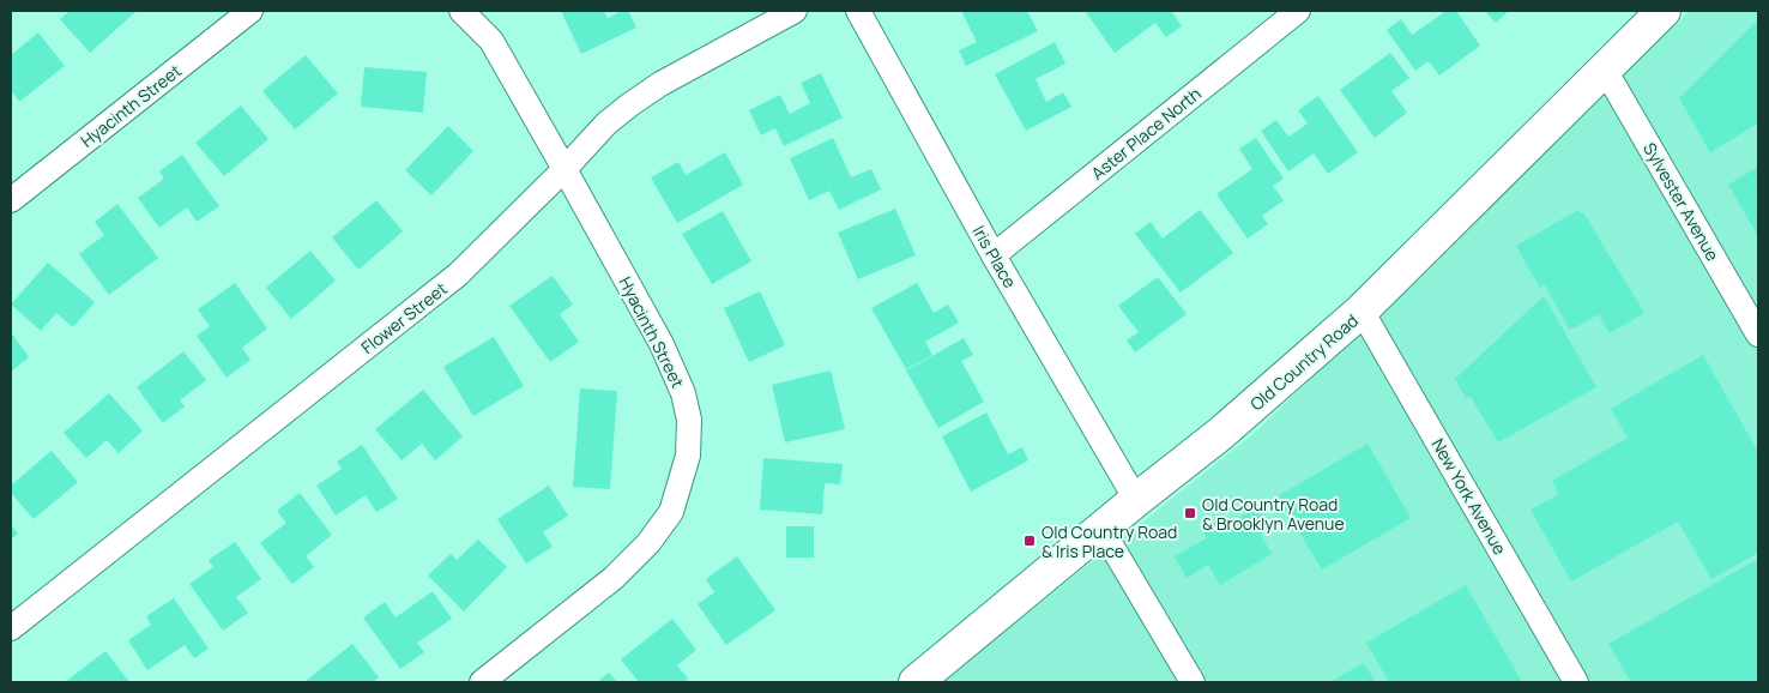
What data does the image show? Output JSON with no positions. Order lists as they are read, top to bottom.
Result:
{
  "streets": {
    "main road": ["Old Country Road"],
    "street": [
      "Hyacinth Street",
      "Aster Place North",
      "Sylvester Avenue",
      "Iris Place",
      "Flower Street",
      "New York Avenue"
    ]
  },
  "crossings": [
    ["Hyacinth Street", "Flower Street"],
    ["Aster Place North", "Iris Place"],
    ["Sylvester Avenue", "Old Country Road"],
    ["Iris Place", "Old Country Road"],
    ["Old Country Road", "New York Avenue"]
  ],
  "places": {
    "transit": ["Old Country Road & Brooklyn Avenue", "Old Country Road & Iris Place"]
  }
}
